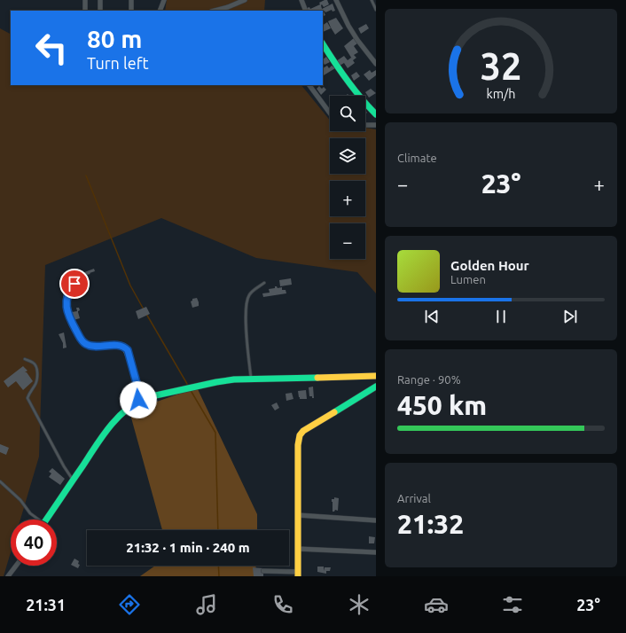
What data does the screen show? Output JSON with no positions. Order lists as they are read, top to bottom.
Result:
{
  "page": {
    "turn": ["80 m", "Turn left"],
    "map_buttons": ["+", "−"],
    "tile": [
      "Climate",
      ["Range · 90%", "450 km"],
      ["Arrival", "21:32"]
    ],
    "heat": ["−", "23°", "+"],
    "song": ["Golden Hour", "Lumen"],
    "limit": "40",
    "trip": "21:32 · 1 min · 240 m",
    "tabs": ["21:31", "23°"],
    "gauge": ["32", "km/h"]
  }
}
